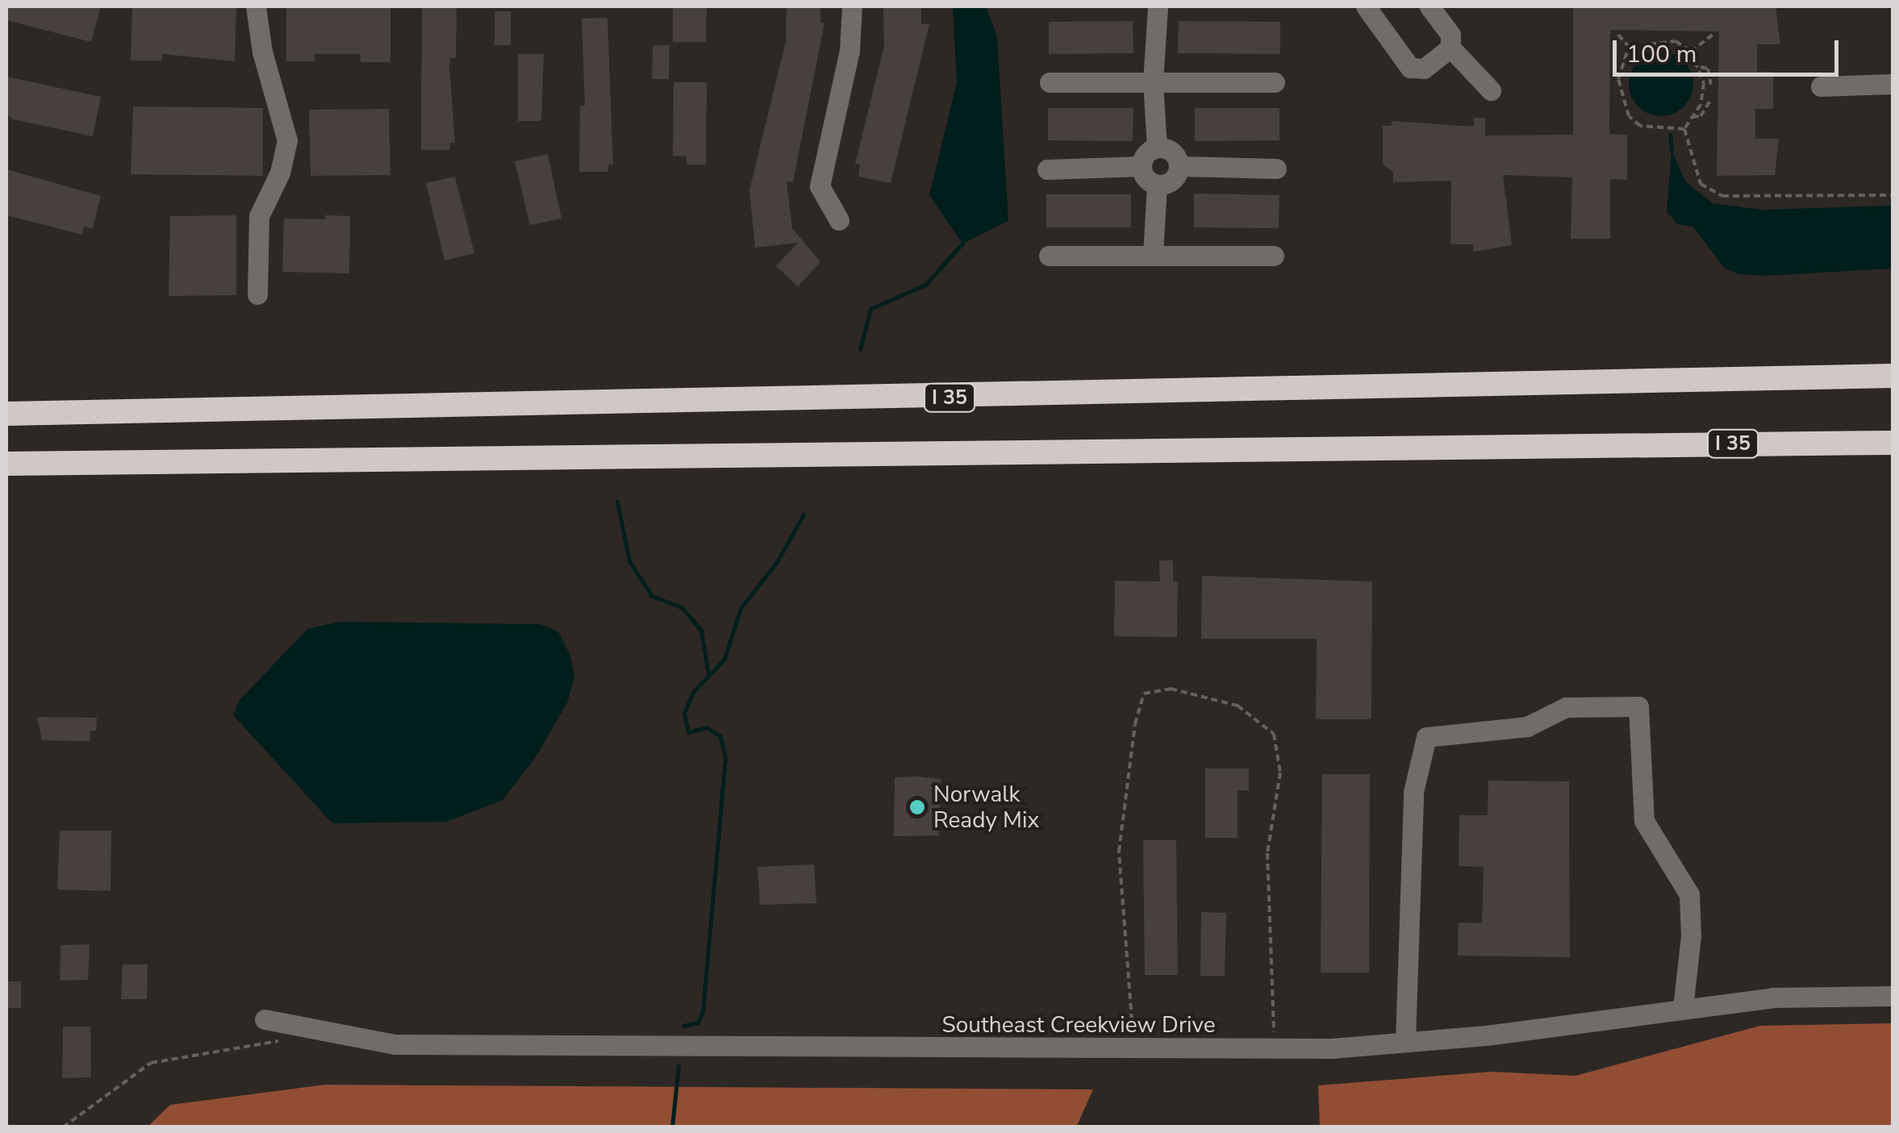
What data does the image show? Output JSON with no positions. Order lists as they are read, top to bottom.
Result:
{
  "streets": {
    "highway": ["I 35"],
    "street": ["Southeast Creekview Drive"]
  },
  "places": ["Norwalk Ready Mix"],
  "scale_bar": "100 m"
}
